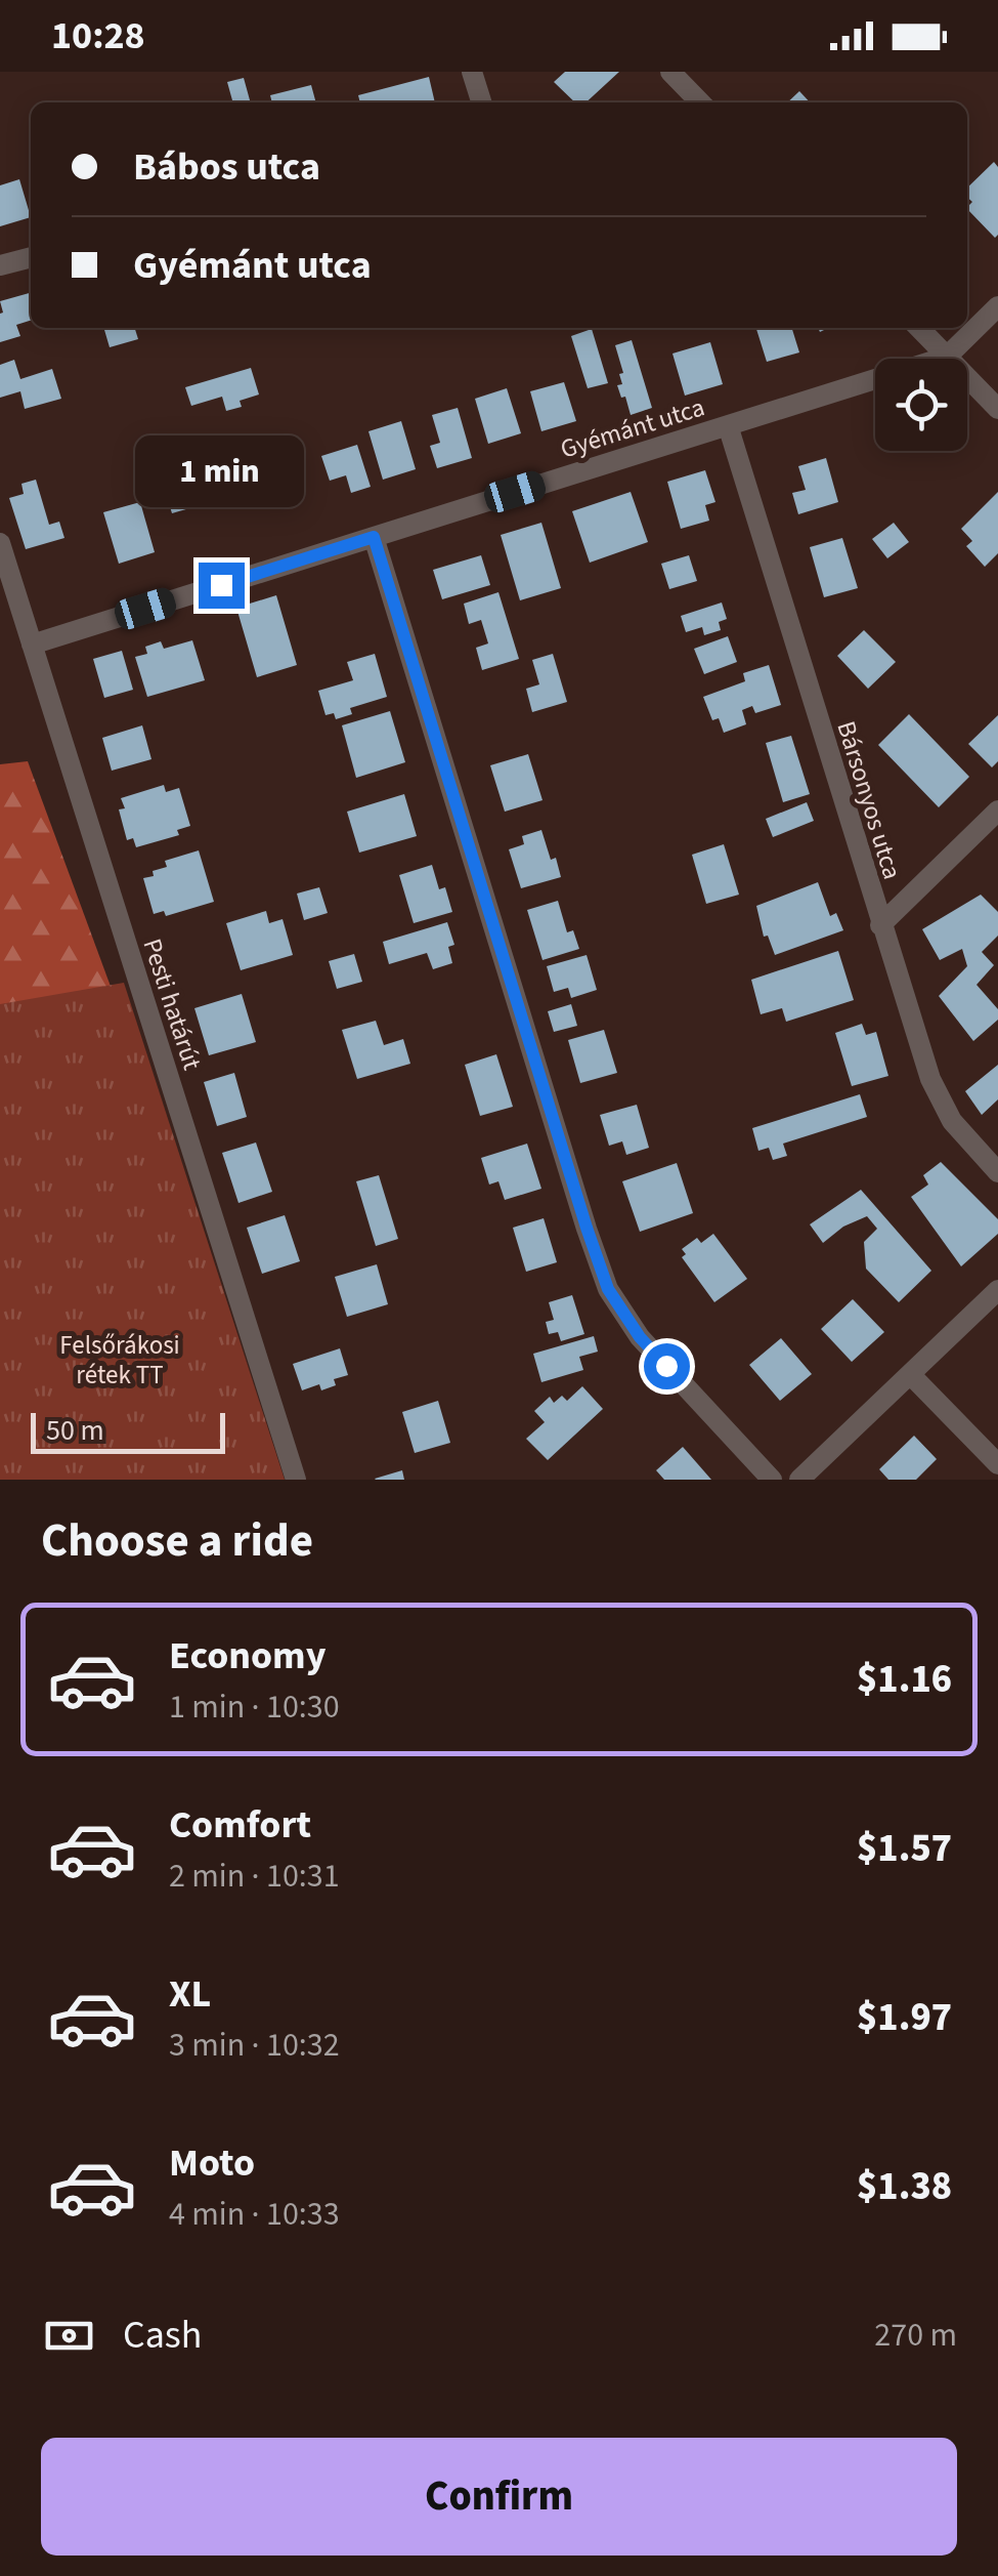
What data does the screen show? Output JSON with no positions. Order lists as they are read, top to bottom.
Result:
{
  "streets": {
    "street": ["Gyémánt utca", "Bársonyos utca", "Pesti határút"]
  },
  "crossings": [
    ["Gyémánt utca", "Bársonyos utca"],
    ["Gyémánt utca", "Pesti határút"]
  ],
  "parks": ["Felsőrákosi rétek TT"],
  "scale_bar": "50 m",
  "page": {
    "status": "10:28",
    "banner": ["Bábos utca", "Gyémánt utca"],
    "bubble": "1 min",
    "scale": "50 m",
    "heading": "Choose a ride",
    "list": [
      {
        "name": "Economy",
        "note": "1 min · 10:30",
        "value": "$1.16"
      },
      {
        "name": "Comfort",
        "note": "2 min · 10:31",
        "value": "$1.57"
      },
      {
        "name": "XL",
        "note": "3 min · 10:32",
        "value": "$1.97"
      },
      {
        "name": "Moto",
        "note": "4 min · 10:33",
        "value": "$1.38"
      }
    ],
    "pay": ["Cash", "270 m"],
    "buttons": "Confirm"
  }
}
